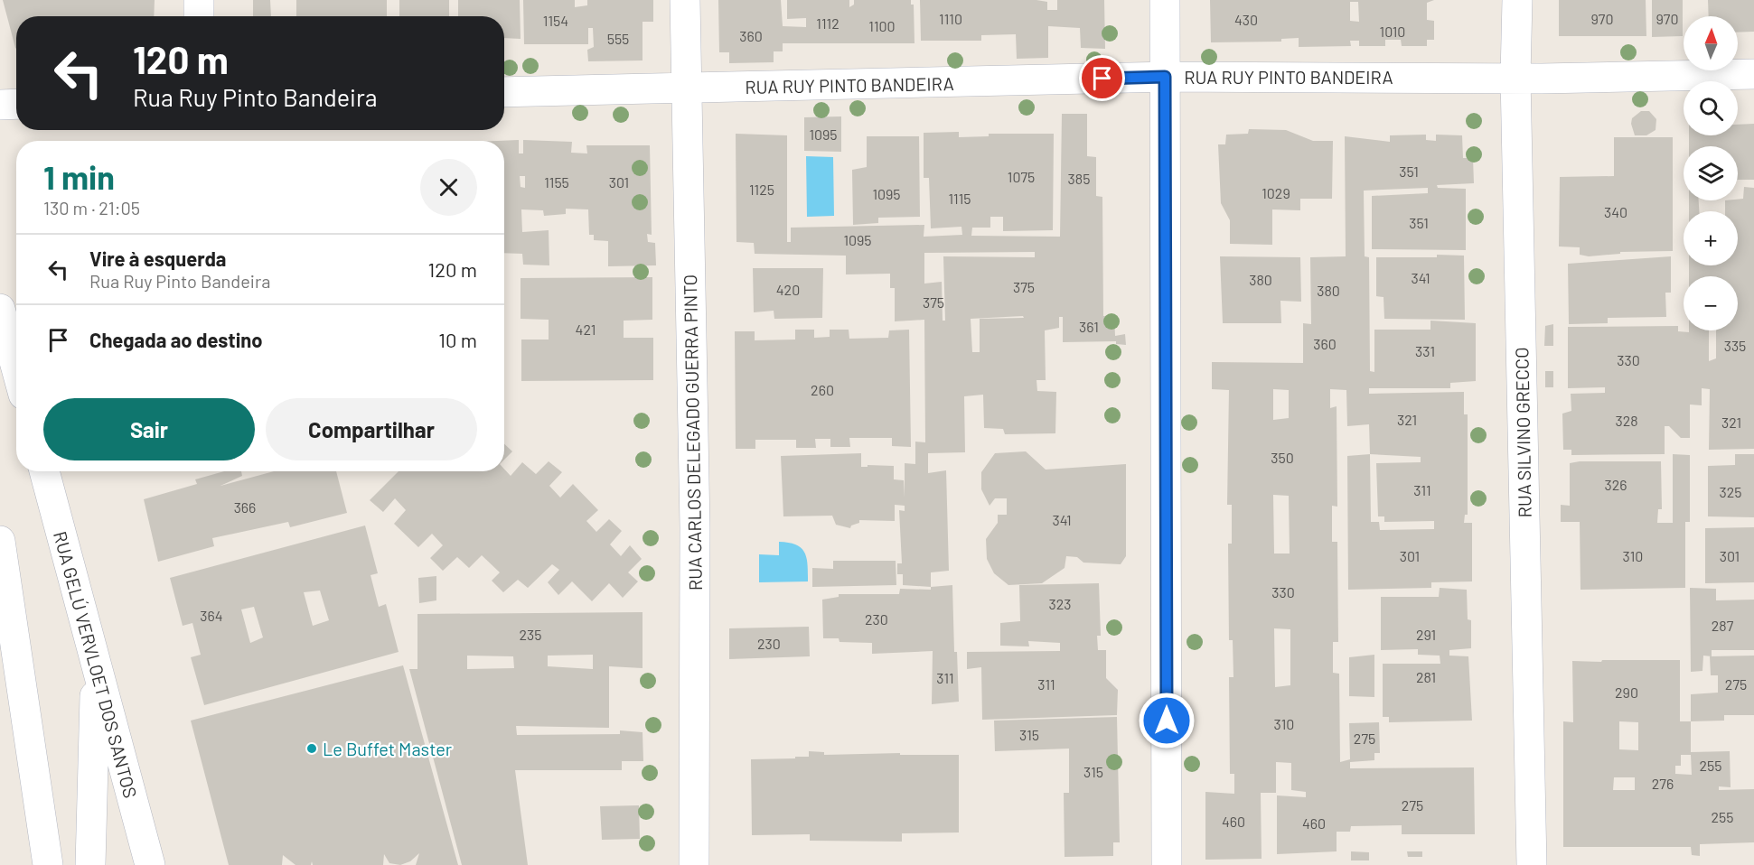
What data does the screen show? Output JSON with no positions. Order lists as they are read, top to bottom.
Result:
{
  "streets": {
    "street": [
      "RUA RUY PINTO BANDEIRA",
      "RUA CARLOS DELEGADO GUERRA PINTO",
      "RUA SILVINO GRECCO",
      "RUA GELÚ VERVLOET DOS SANTOS"
    ]
  },
  "crossings": [
    ["RUA RUY PINTO BANDEIRA", "RUA CARLOS DELEGADO GUERRA PINTO"],
    ["RUA RUY PINTO BANDEIRA", "RUA SILVINO GRECCO"]
  ],
  "places": ["Le Buffet Master"],
  "house_numbers": [
    "1110",
    "970",
    "970",
    "430",
    "1154",
    "1112",
    "1100",
    "1010",
    "360",
    "555",
    "1095",
    "351",
    "1075",
    "385",
    "1155",
    "301",
    "1125",
    "1029",
    "1095",
    "1115",
    "340",
    "351",
    "1095",
    "341",
    "380",
    "375",
    "420",
    "380",
    "375",
    "361",
    "421",
    "360",
    "335",
    "331",
    "330",
    "260",
    "321",
    "328",
    "321",
    "350",
    "326",
    "311",
    "325",
    "366",
    "341",
    "301",
    "310",
    "301",
    "330",
    "323",
    "364",
    "230",
    "287",
    "235",
    "291",
    "230",
    "281",
    "311",
    "311",
    "275",
    "290",
    "310",
    "315",
    "275",
    "255",
    "315",
    "276",
    "275",
    "255",
    "460",
    "460"
  ],
  "north": "top",
  "page": {
    "map_buttons": ["+", "−"],
    "turn": ["120 m", "Rua Ruy Pinto Bandeira"],
    "heading": ["1 min", "130 m · 21:05"],
    "list": [
      {
        "name": "Vire à esquerda",
        "note": "Rua Ruy Pinto Bandeira",
        "value": "120 m"
      },
      {
        "name": "Chegada ao destino",
        "value": "10 m"
      }
    ],
    "buttons": ["Sair", "Compartilhar"]
  }
}
